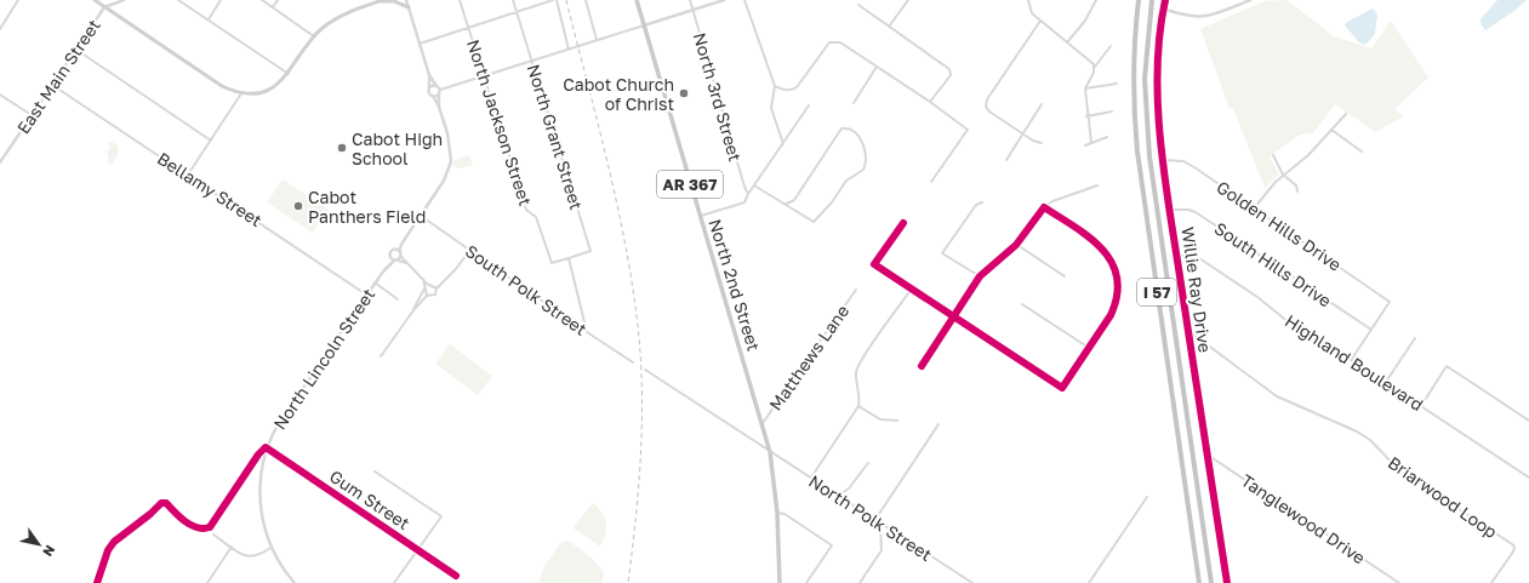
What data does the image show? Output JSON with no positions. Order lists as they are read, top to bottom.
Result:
{
  "streets": {
    "highway": ["I 57"],
    "main road": ["AR 367", "North 2nd Street"],
    "street": [
      "East Main Street",
      "North 3rd Street",
      "North Jackson Street",
      "North Grant Street",
      "Bellamy Street",
      "Golden Hills Drive",
      "South Hills Drive",
      "South Polk Street",
      "Willie Ray Drive",
      "Matthews Lane",
      "North Lincoln Street",
      "Highland Boulevard",
      "Briarwood Loop",
      "Gum Street",
      "North Polk Street",
      "Tanglewood Drive"
    ]
  },
  "crossings": [
    ["East Main Street", "Bellamy Street"],
    ["North Jackson Street", "North Grant Street"],
    ["Bellamy Street", "North Lincoln Street"],
    ["Golden Hills Drive", "South Hills Drive"],
    ["Golden Hills Drive", "Willie Ray Drive"],
    ["South Hills Drive", "Willie Ray Drive"],
    ["North 2nd Street", "Matthews Lane"],
    ["North 2nd Street", "North Polk Street"],
    ["Willie Ray Drive", "Highland Boulevard"],
    ["Willie Ray Drive", "Briarwood Loop"],
    ["Willie Ray Drive", "Tanglewood Drive"],
    ["North Lincoln Street", "Gum Street"]
  ],
  "places": ["Cabot Church of Christ", "Cabot High School", "Cabot Panthers Field"],
  "north": "bottom right"
}
